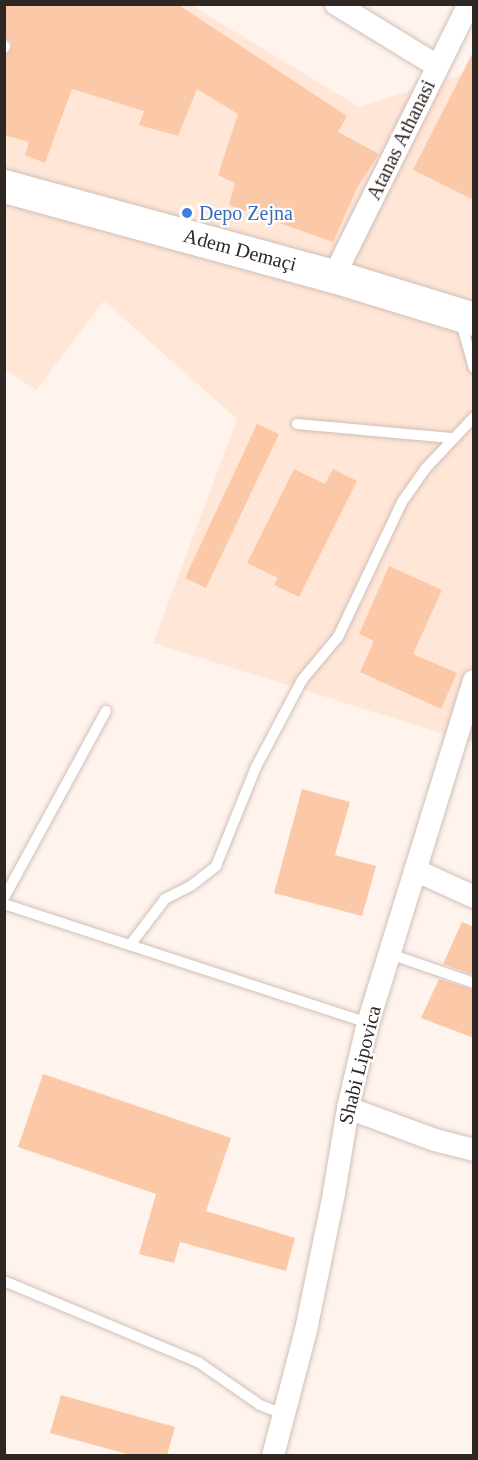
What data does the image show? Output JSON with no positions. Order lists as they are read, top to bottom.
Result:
{
  "streets": {
    "main road": ["Adem Demaçi"],
    "street": ["Atanas Athanasi", "Shabi Lipovica"]
  },
  "crossings": [
    ["Atanas Athanasi", "Adem Demaçi"]
  ],
  "places": ["Depo Zejna"]
}
